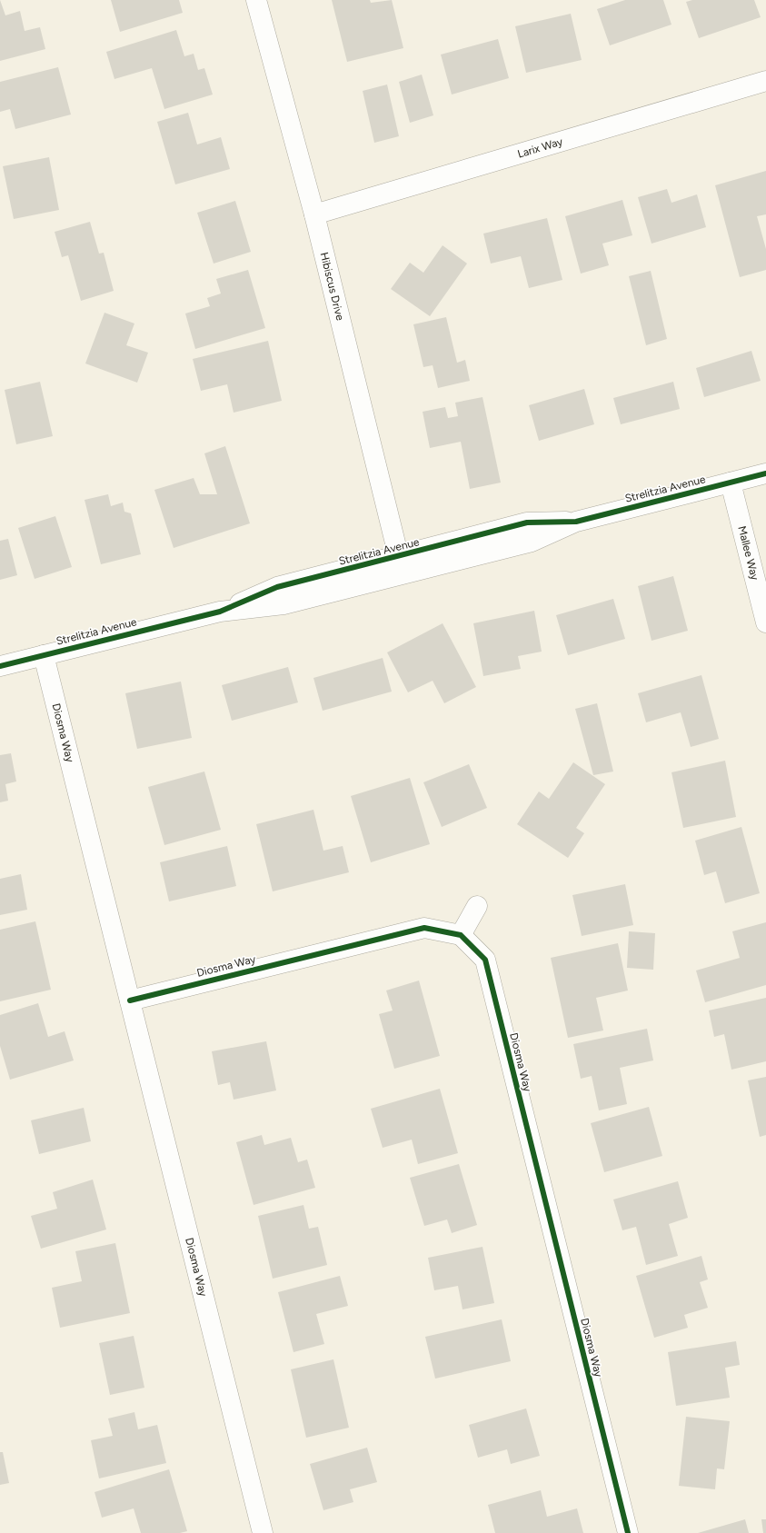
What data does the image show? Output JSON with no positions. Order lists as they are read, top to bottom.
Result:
{
  "streets": {
    "street": [
      "Larix Way",
      "Hibiscus Drive",
      "Strelitzia Avenue",
      "Mallee Way",
      "Diosma Way"
    ]
  },
  "crossings": [
    ["Larix Way", "Hibiscus Drive"],
    ["Hibiscus Drive", "Strelitzia Avenue"],
    ["Strelitzia Avenue", "Mallee Way"],
    ["Strelitzia Avenue", "Diosma Way"]
  ]
}
